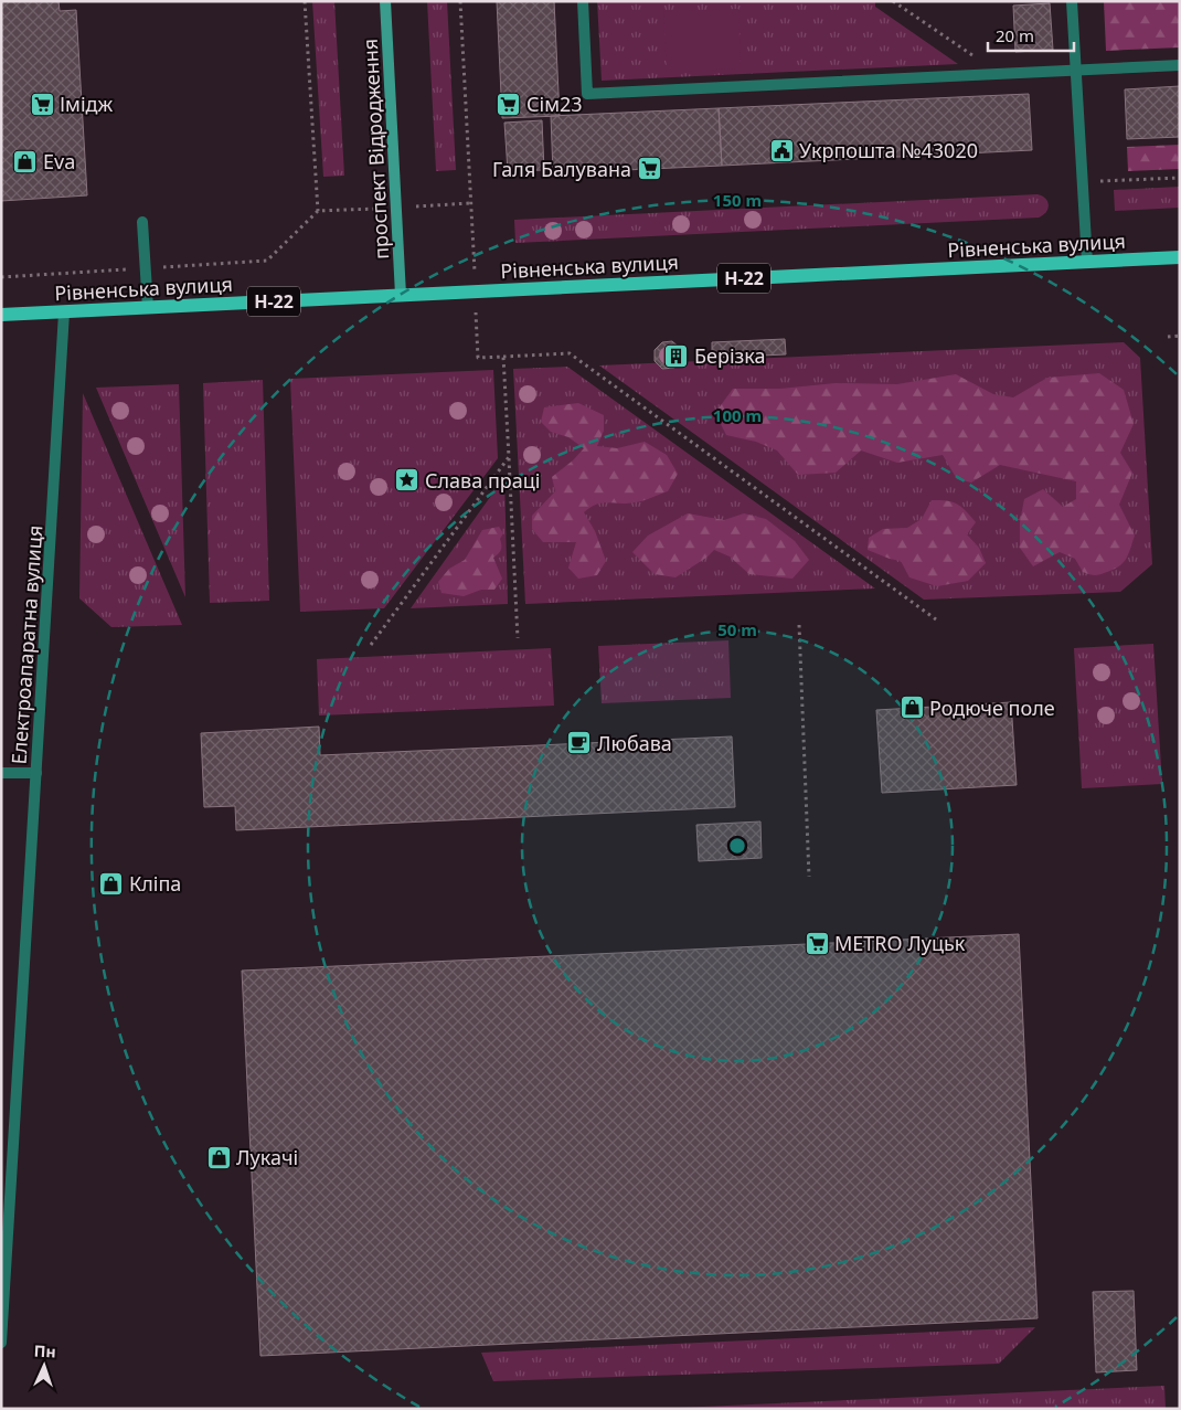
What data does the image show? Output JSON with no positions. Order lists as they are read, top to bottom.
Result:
{
  "streets": {
    "main road": ["проспект Відродження", "Рівненська вулиця", "Н-22"],
    "street": ["Електроапаратна вулиця"]
  },
  "crossings": [
    ["проспект Відродження", "Рівненська вулиця"],
    ["Рівненська вулиця", "Електроапаратна вулиця"]
  ],
  "places": {
    "supermarket": [
      "Імідж",
      "Сім23",
      "Галя Балувана",
      "METRO Луцьк"
    ],
    "public building": ["Укрпошта №43020"],
    "shop": [
      "Eva",
      "Родюче поле",
      "Кліпа",
      "Лукачі"
    ],
    "building": ["Берізка"],
    "place": ["Слава праці"],
    "cafe": ["Любава"]
  },
  "scale_bar": "20 m",
  "north": "top",
  "rings": ["150 m", "100 m", "50 m"]
}
